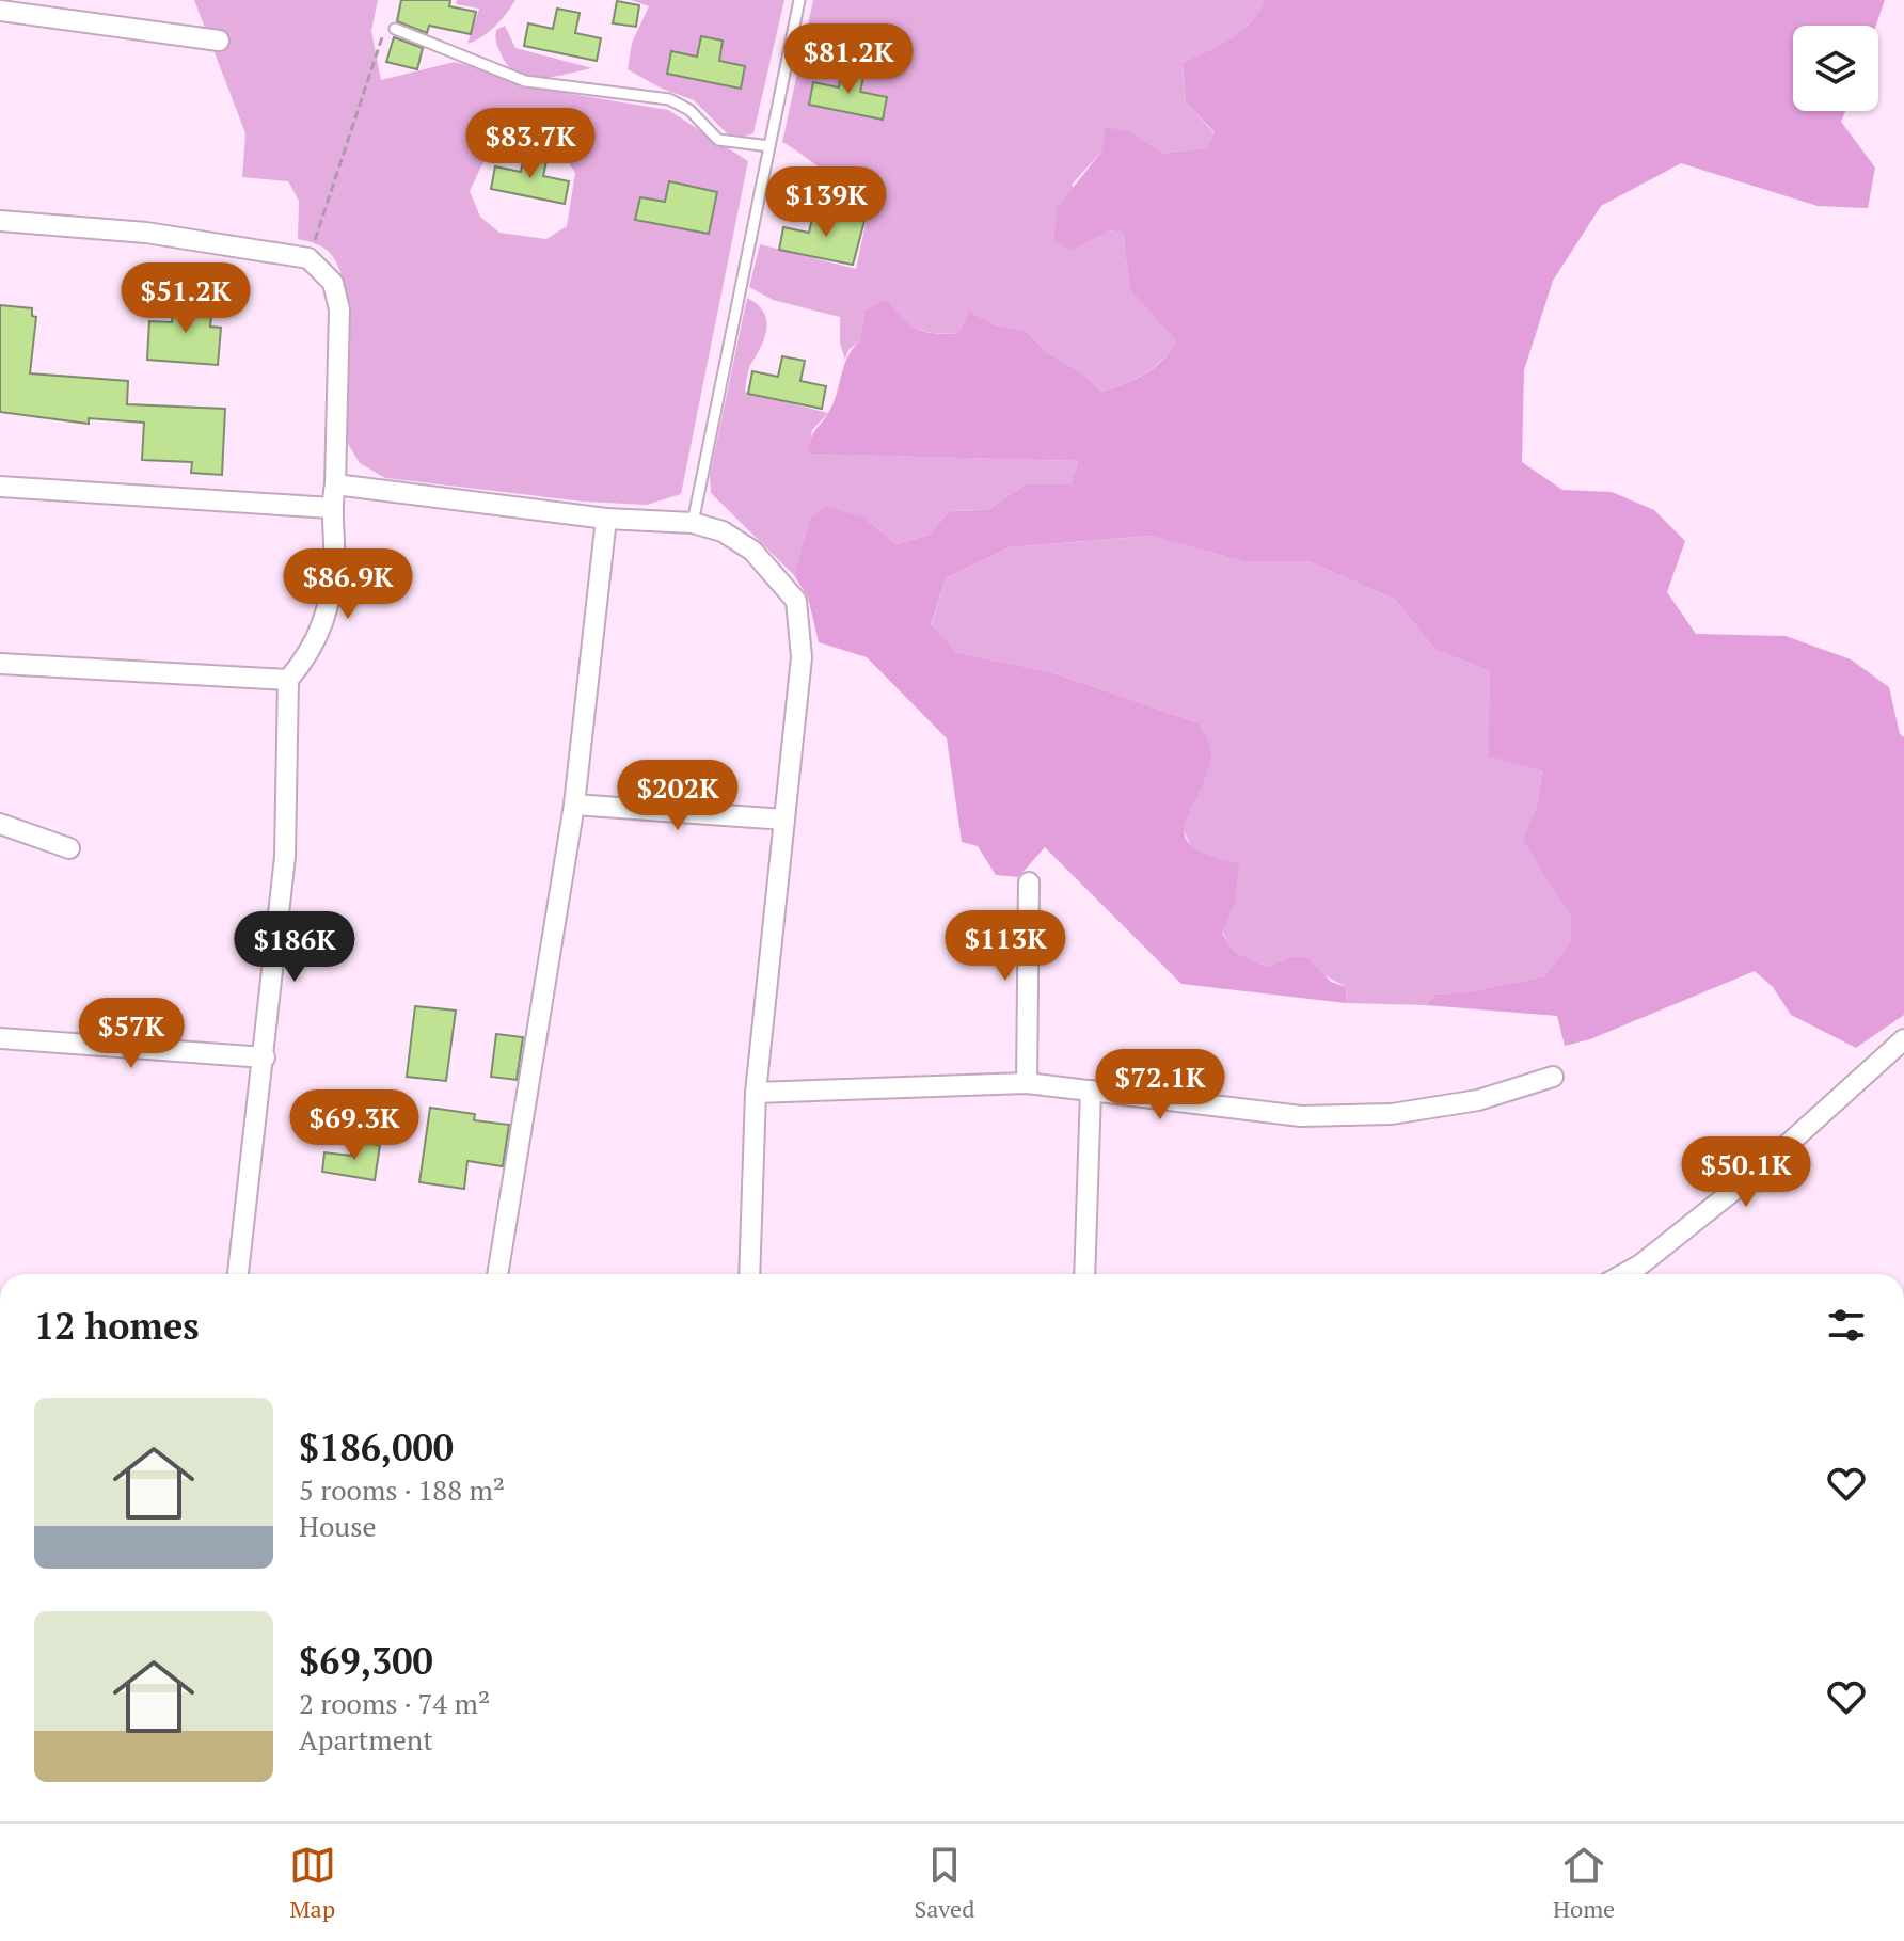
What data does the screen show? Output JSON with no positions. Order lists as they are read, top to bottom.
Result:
{
  "page": {
    "price": [
      "$81.2K",
      "$83.7K",
      "$139K",
      "$51.2K",
      "$86.9K",
      "$202K",
      "$113K",
      "$186K",
      "$57K",
      "$72.1K",
      "$69.3K",
      "$50.1K"
    ],
    "heading": "12 homes",
    "list": [
      {
        "name": "$186,000",
        "note": "5 rooms · 188 m² · House"
      },
      {
        "name": "$69,300",
        "note": "2 rooms · 74 m² · Apartment"
      }
    ],
    "tabs": ["Map", "Saved", "Home"]
  }
}
